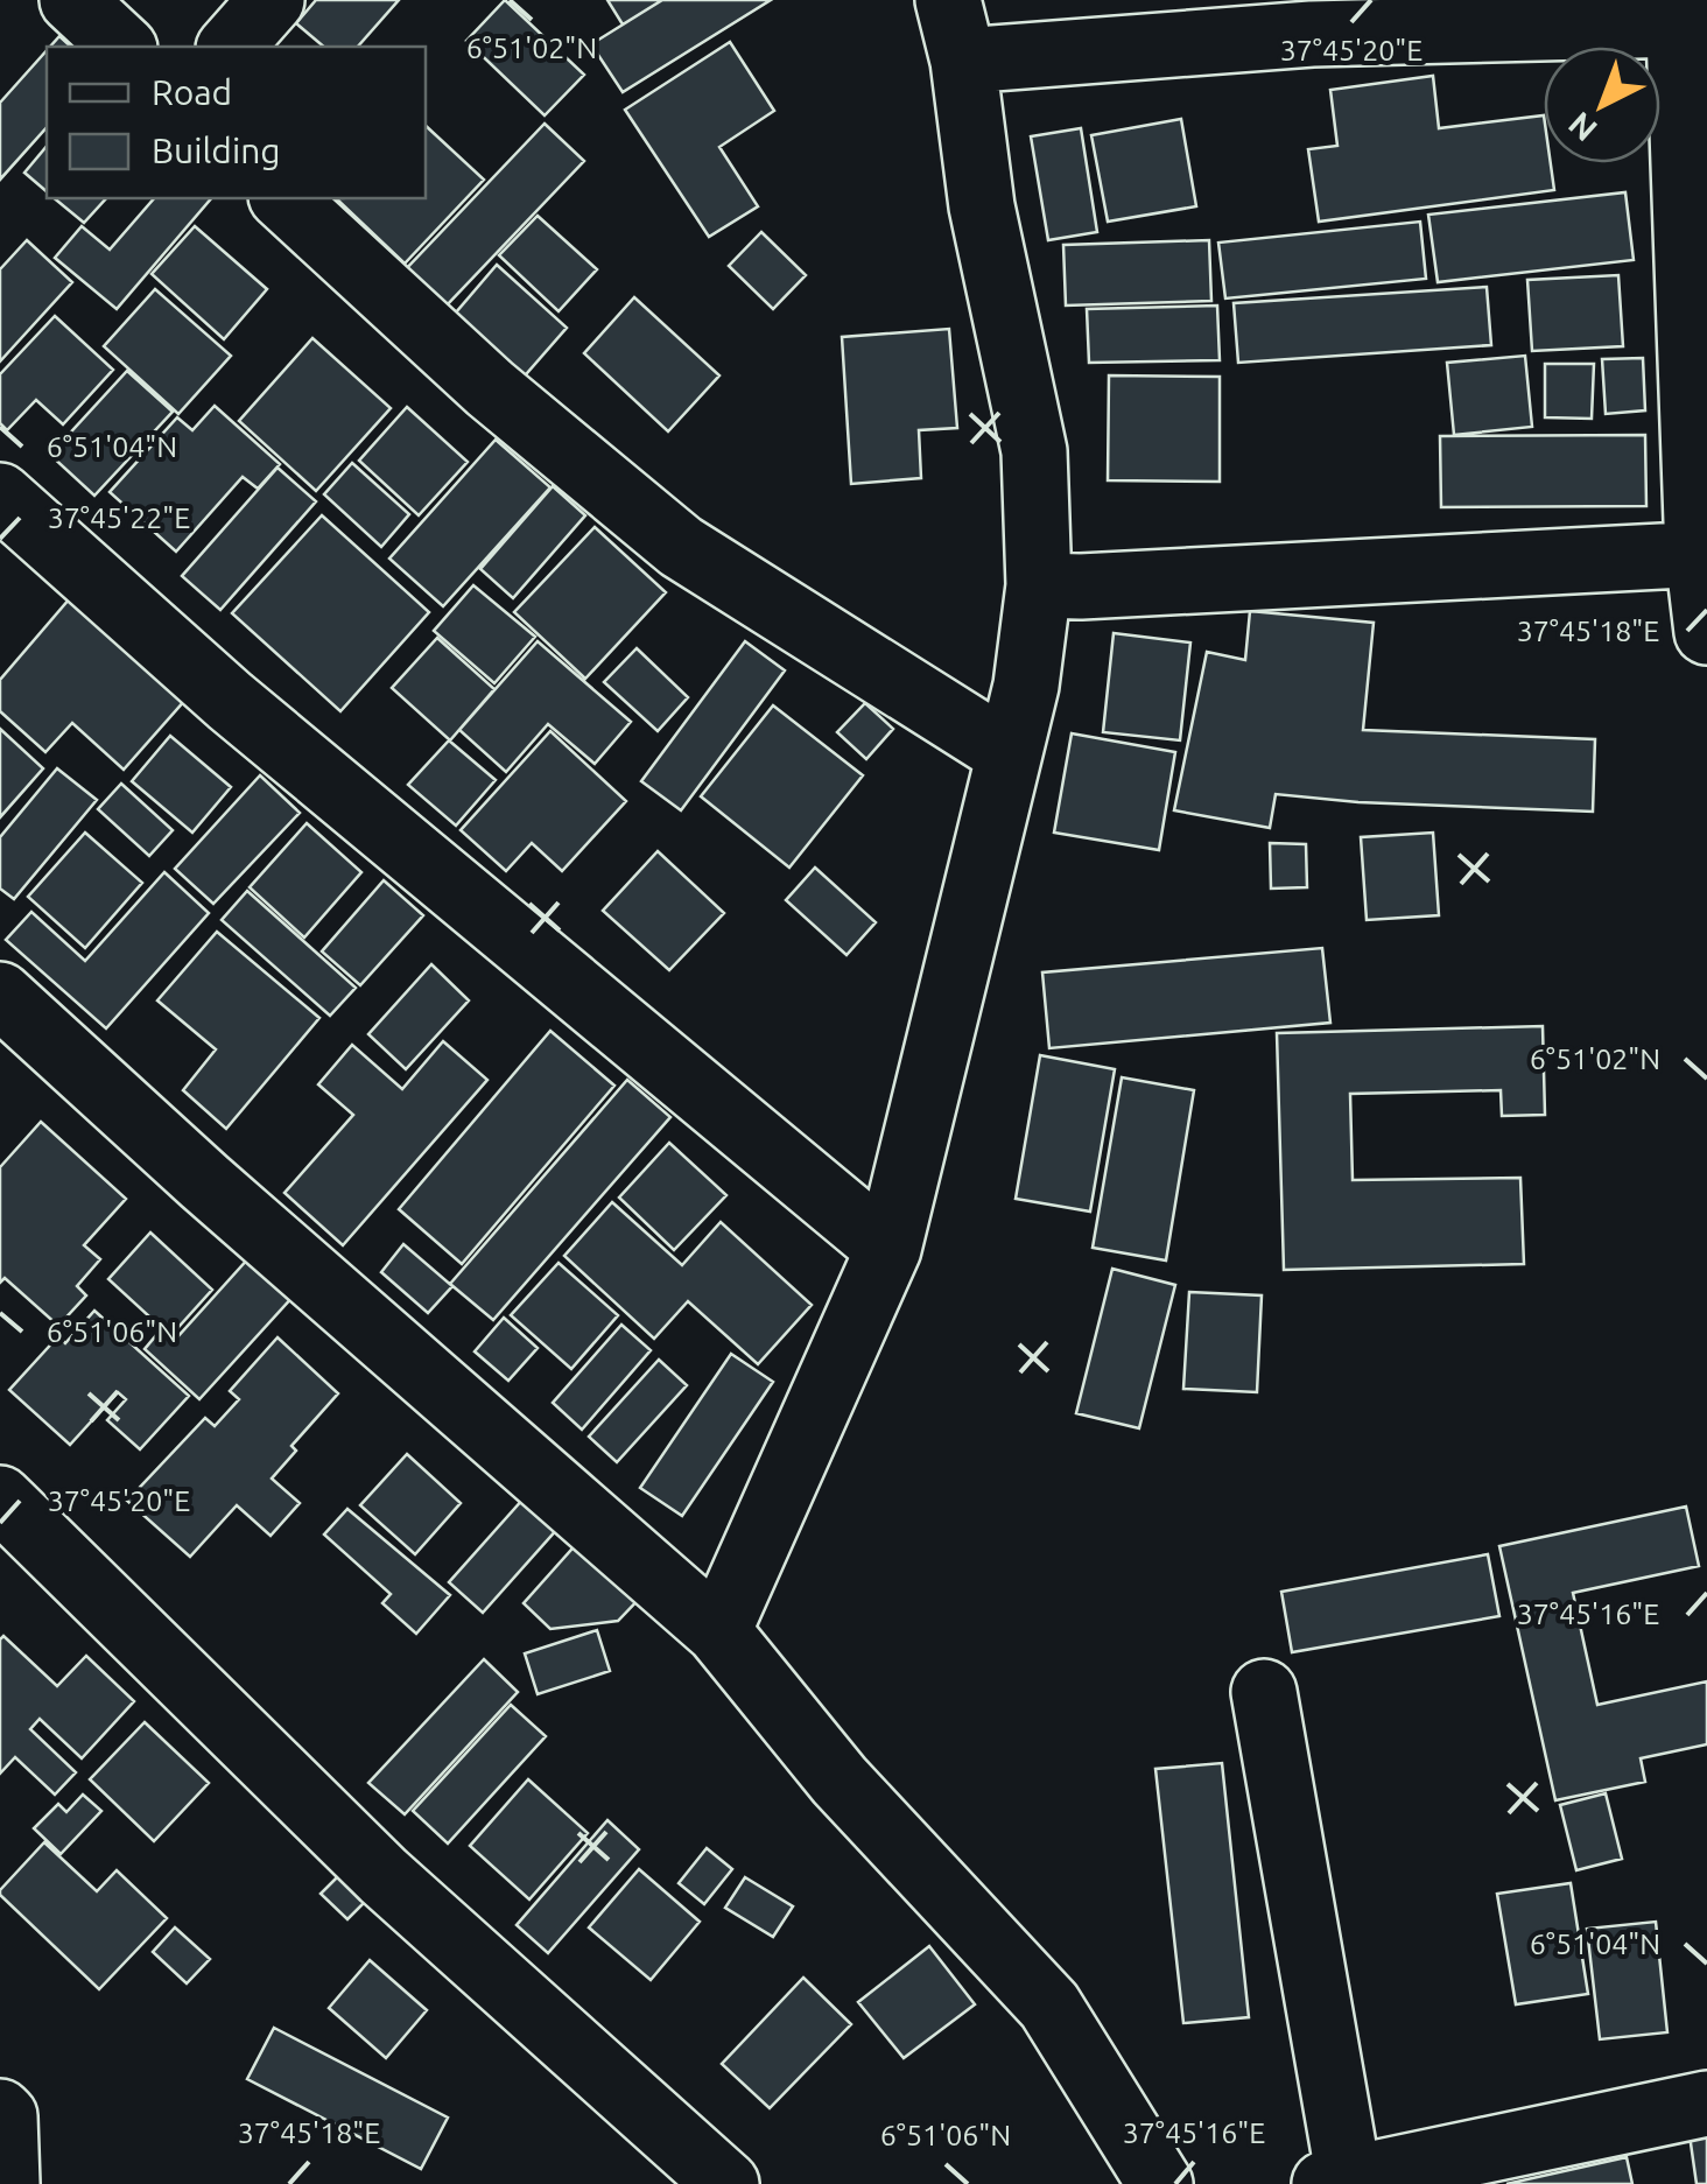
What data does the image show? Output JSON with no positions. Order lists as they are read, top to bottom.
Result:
{
  "legend": ["Road", "Building"],
  "north": "bottom left",
  "coordinates": [
    "6°51'02\"N",
    "37°45'20\"E",
    "6°51'04\"N",
    "37°45'22\"E",
    "37°45'18\"E",
    "6°51'06\"N",
    "37°45'16\"E"
  ]
}
